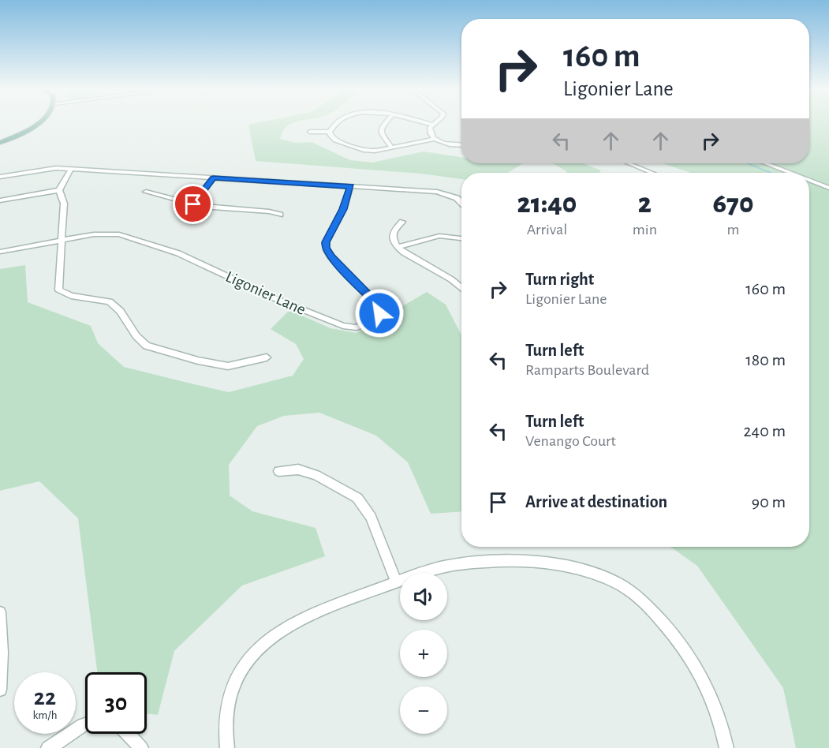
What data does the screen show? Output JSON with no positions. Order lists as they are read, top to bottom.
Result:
{
  "streets": {
    "street": ["Ligonier Lane"]
  },
  "page": {
    "turn": ["160 m", "Ligonier Lane"],
    "eta": [
      "21:40",
      "Arrival",
      "2",
      "min",
      "670",
      "m"
    ],
    "list": [
      {
        "name": "Turn right",
        "note": "Ligonier Lane",
        "value": "160 m"
      },
      {
        "name": "Turn left",
        "note": "Ramparts Boulevard",
        "value": "180 m"
      },
      {
        "name": "Turn left",
        "note": "Venango Court",
        "value": "240 m"
      },
      {
        "name": "Arrive at destination",
        "value": "90 m"
      }
    ],
    "map_buttons": ["+", "−"],
    "speed": "22 km/h",
    "limit": "30"
  }
}
